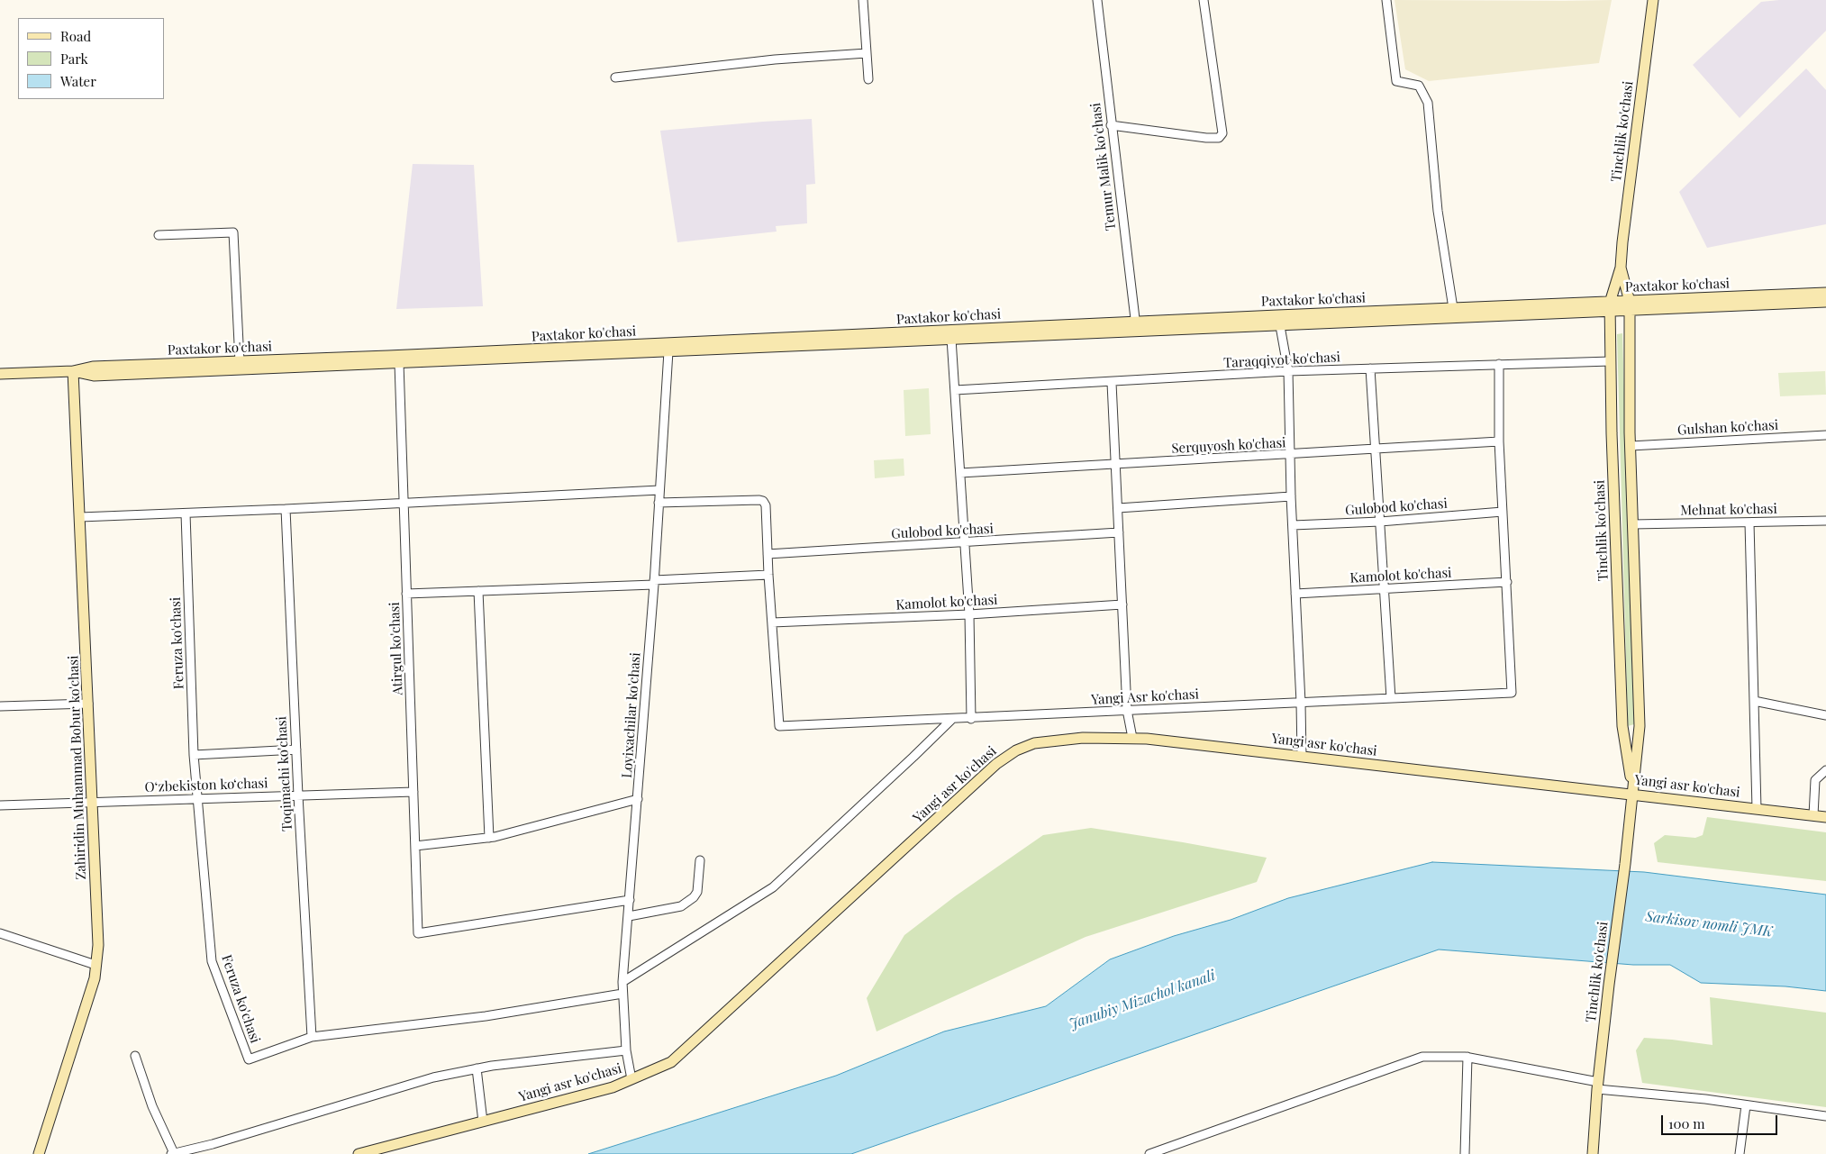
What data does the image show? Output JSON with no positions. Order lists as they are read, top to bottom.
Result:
{
  "streets": {
    "main road": [
      "Tinchlik ko'chasi",
      "Paxtakor ko'chasi",
      "Yangi asr ko'chasi",
      "Zahiridin Muhammad Bobur ko'chasi"
    ],
    "street": [
      "Temur Malik ko'chasi",
      "Taraqqiyot ko'chasi",
      "Gulshan ko'chasi",
      "Serquyosh ko'chasi",
      "Gulobod ko'chasi",
      "Mehnat ko'chasi",
      "Kamolot ko'chasi",
      "Feruza ko'chasi",
      "Atirgul ko'chasi",
      "Yangi Asr ko'chasi",
      "Loyixachilar ko'chasi",
      "Toqimachi ko'chasi",
      "Oʻzbekiston koʻchasi"
    ]
  },
  "crossings": [
    ["Tinchlik ko'chasi", "Paxtakor ko'chasi"],
    ["Tinchlik ko'chasi", "Taraqqiyot ko'chasi"],
    ["Tinchlik ko'chasi", "Gulshan ko'chasi"],
    ["Tinchlik ko'chasi", "Mehnat ko'chasi"],
    ["Tinchlik ko'chasi", "Yangi asr ko'chasi"],
    ["Temur Malik ko'chasi", "Paxtakor ko'chasi"],
    ["Paxtakor ko'chasi", "Atirgul ko'chasi"],
    ["Paxtakor ko'chasi", "Loyixachilar ko'chasi"],
    ["Paxtakor ko'chasi", "Zahiridin Muhammad Bobur ko'chasi"],
    ["Kamolot ko'chasi", "Yangi Asr ko'chasi"],
    ["Feruza ko'chasi", "Loyixachilar ko'chasi"],
    ["Feruza ko'chasi", "Toqimachi ko'chasi"],
    ["Feruza ko'chasi", "Oʻzbekiston koʻchasi"],
    ["Atirgul ko'chasi", "Loyixachilar ko'chasi"],
    ["Atirgul ko'chasi", "Oʻzbekiston koʻchasi"],
    ["Loyixachilar ko'chasi", "Yangi asr ko'chasi"],
    ["Zahiridin Muhammad Bobur ko'chasi", "Oʻzbekiston koʻchasi"],
    ["Toqimachi ko'chasi", "Oʻzbekiston koʻchasi"]
  ],
  "water": ["Sarkisov nomli JMK", "Janubiy Mizachol kanali"],
  "legend": ["Road", "Park", "Water"],
  "scale_bar": "100 m"
}
